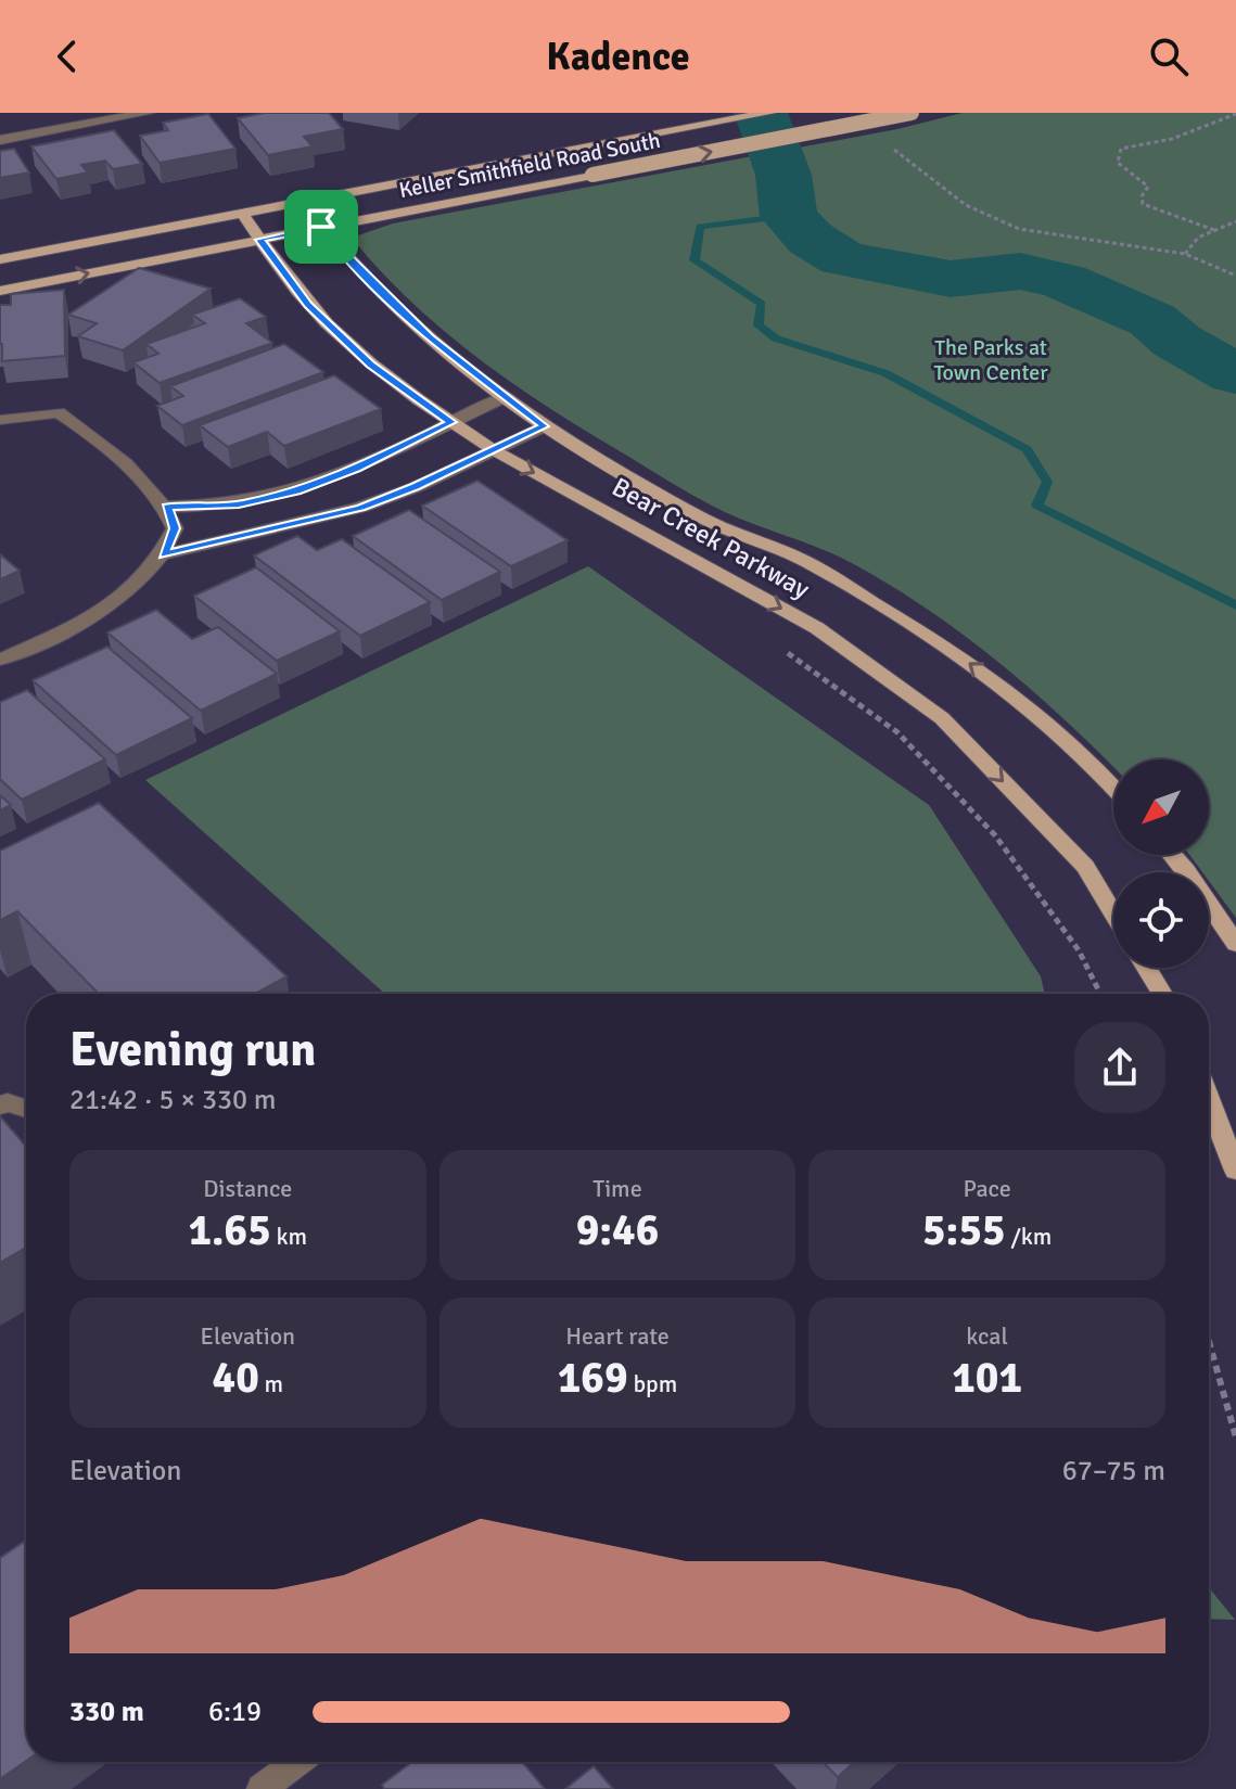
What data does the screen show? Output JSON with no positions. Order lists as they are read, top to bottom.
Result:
{
  "streets": {
    "main road": ["Keller Smithfield Road South", "Bear Creek Parkway"]
  },
  "crossings": [
    ["Keller Smithfield Road South", "Bear Creek Parkway"]
  ],
  "parks": ["The Parks at Town Center"],
  "north": "bottom left",
  "page": {
    "header": "Kadence",
    "heading": ["Evening run", "21:42 · 5 × 330 m"],
    "stats": [
      ["Distance", "1.65 km"],
      ["Time", "9:46"],
      ["Pace", "5:55 /km"],
      ["Elevation", "40 m"],
      ["Heart rate", "169 bpm"],
      ["kcal", "101"]
    ],
    "chart": ["Elevation", "67–75 m"],
    "list": [
      {
        "name": "330 m",
        "note": "6:19"
      }
    ]
  }
}
